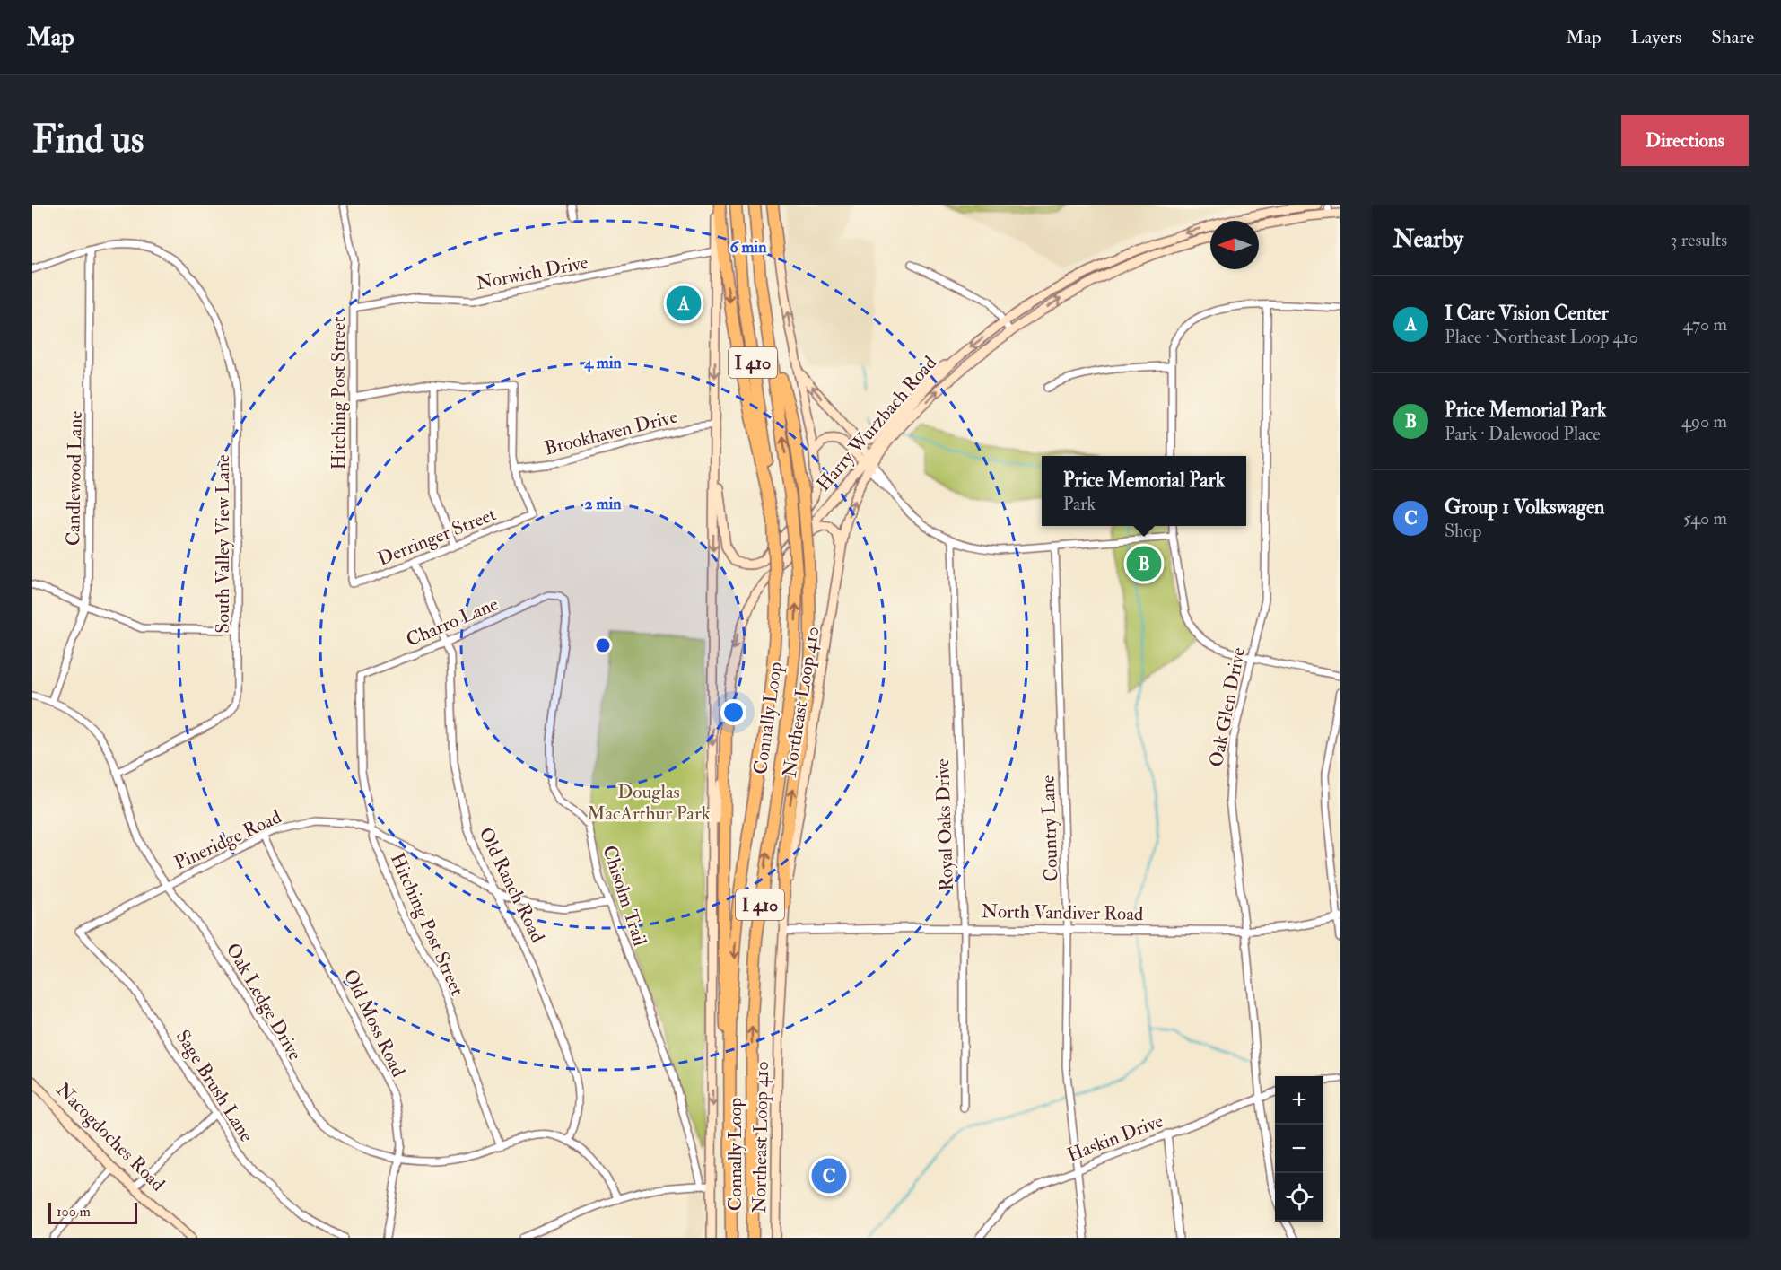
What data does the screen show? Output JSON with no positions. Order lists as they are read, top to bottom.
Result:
{
  "streets": {
    "highway": ["I 410", "Connally Loop"],
    "main road": ["Harry Wurzbach Road", "Northeast Loop 410", "Nacogdoches Road"],
    "street": [
      "Norwich Drive",
      "Hitching Post Street",
      "Brookhaven Drive",
      "Candlewood Lane",
      "Derringer Street",
      "South Valley View Lane",
      "Charro Lane",
      "Oak Glen Drive",
      "Royal Oaks Drive",
      "Country Lane",
      "Pineridge Road",
      "Old Ranch Road",
      "Chisolm Trail",
      "North Vandiver Road",
      "Oak Ledge Drive",
      "Old Moss Road",
      "Sage Brush Lane",
      "Haskin Drive"
    ]
  },
  "crossings": [
    ["Norwich Drive", "Hitching Post Street"],
    ["Hitching Post Street", "Derringer Street"],
    ["Hitching Post Street", "Charro Lane"],
    ["Hitching Post Street", "Pineridge Road"],
    ["Hitching Post Street", "Oak Ledge Drive"],
    ["Harry Wurzbach Road", "Northeast Loop 410"],
    ["Brookhaven Drive", "Derringer Street"],
    ["Candlewood Lane", "South Valley View Lane"],
    ["Candlewood Lane", "Oak Ledge Drive"],
    ["Derringer Street", "Old Ranch Road"],
    ["South Valley View Lane", "Oak Ledge Drive"],
    ["Charro Lane", "Old Ranch Road"],
    ["Charro Lane", "Chisolm Trail"],
    ["Northeast Loop 410", "North Vandiver Road"],
    ["Oak Glen Drive", "North Vandiver Road"],
    ["Oak Glen Drive", "Haskin Drive"],
    ["Royal Oaks Drive", "North Vandiver Road"],
    ["Country Lane", "North Vandiver Road"],
    ["Country Lane", "Haskin Drive"],
    ["Pineridge Road", "Old Ranch Road"],
    ["Pineridge Road", "Chisolm Trail"],
    ["Pineridge Road", "Oak Ledge Drive"],
    ["Pineridge Road", "Old Moss Road"],
    ["Pineridge Road", "Sage Brush Lane"],
    ["Old Ranch Road", "Oak Ledge Drive"],
    ["Oak Ledge Drive", "Old Moss Road"]
  ],
  "parks": ["Douglas MacArthur Park"],
  "scale_bar": "100 m",
  "north": "left",
  "page": {
    "header": "Map",
    "nav": ["Map", "Layers", "Share"],
    "buttons": "Directions",
    "title": "Find us",
    "heading": ["Nearby", "3 results"],
    "list": [
      {
        "mark": "A",
        "name": "I Care Vision Center",
        "note": "Place · Northeast Loop 410",
        "value": "470 m"
      },
      {
        "mark": "B",
        "name": "Price Memorial Park",
        "note": "Park · Dalewood Place",
        "value": "490 m"
      },
      {
        "mark": "C",
        "name": "Group 1 Volkswagen",
        "note": "Shop",
        "value": "540 m"
      }
    ],
    "pins": ["A", "B", "C"],
    "popup": ["Price Memorial Park", "Park"],
    "map_buttons": ["+", "−"],
    "scale": "100 m"
  },
  "rings": ["6 min", "4 min", "2 min"]
}
